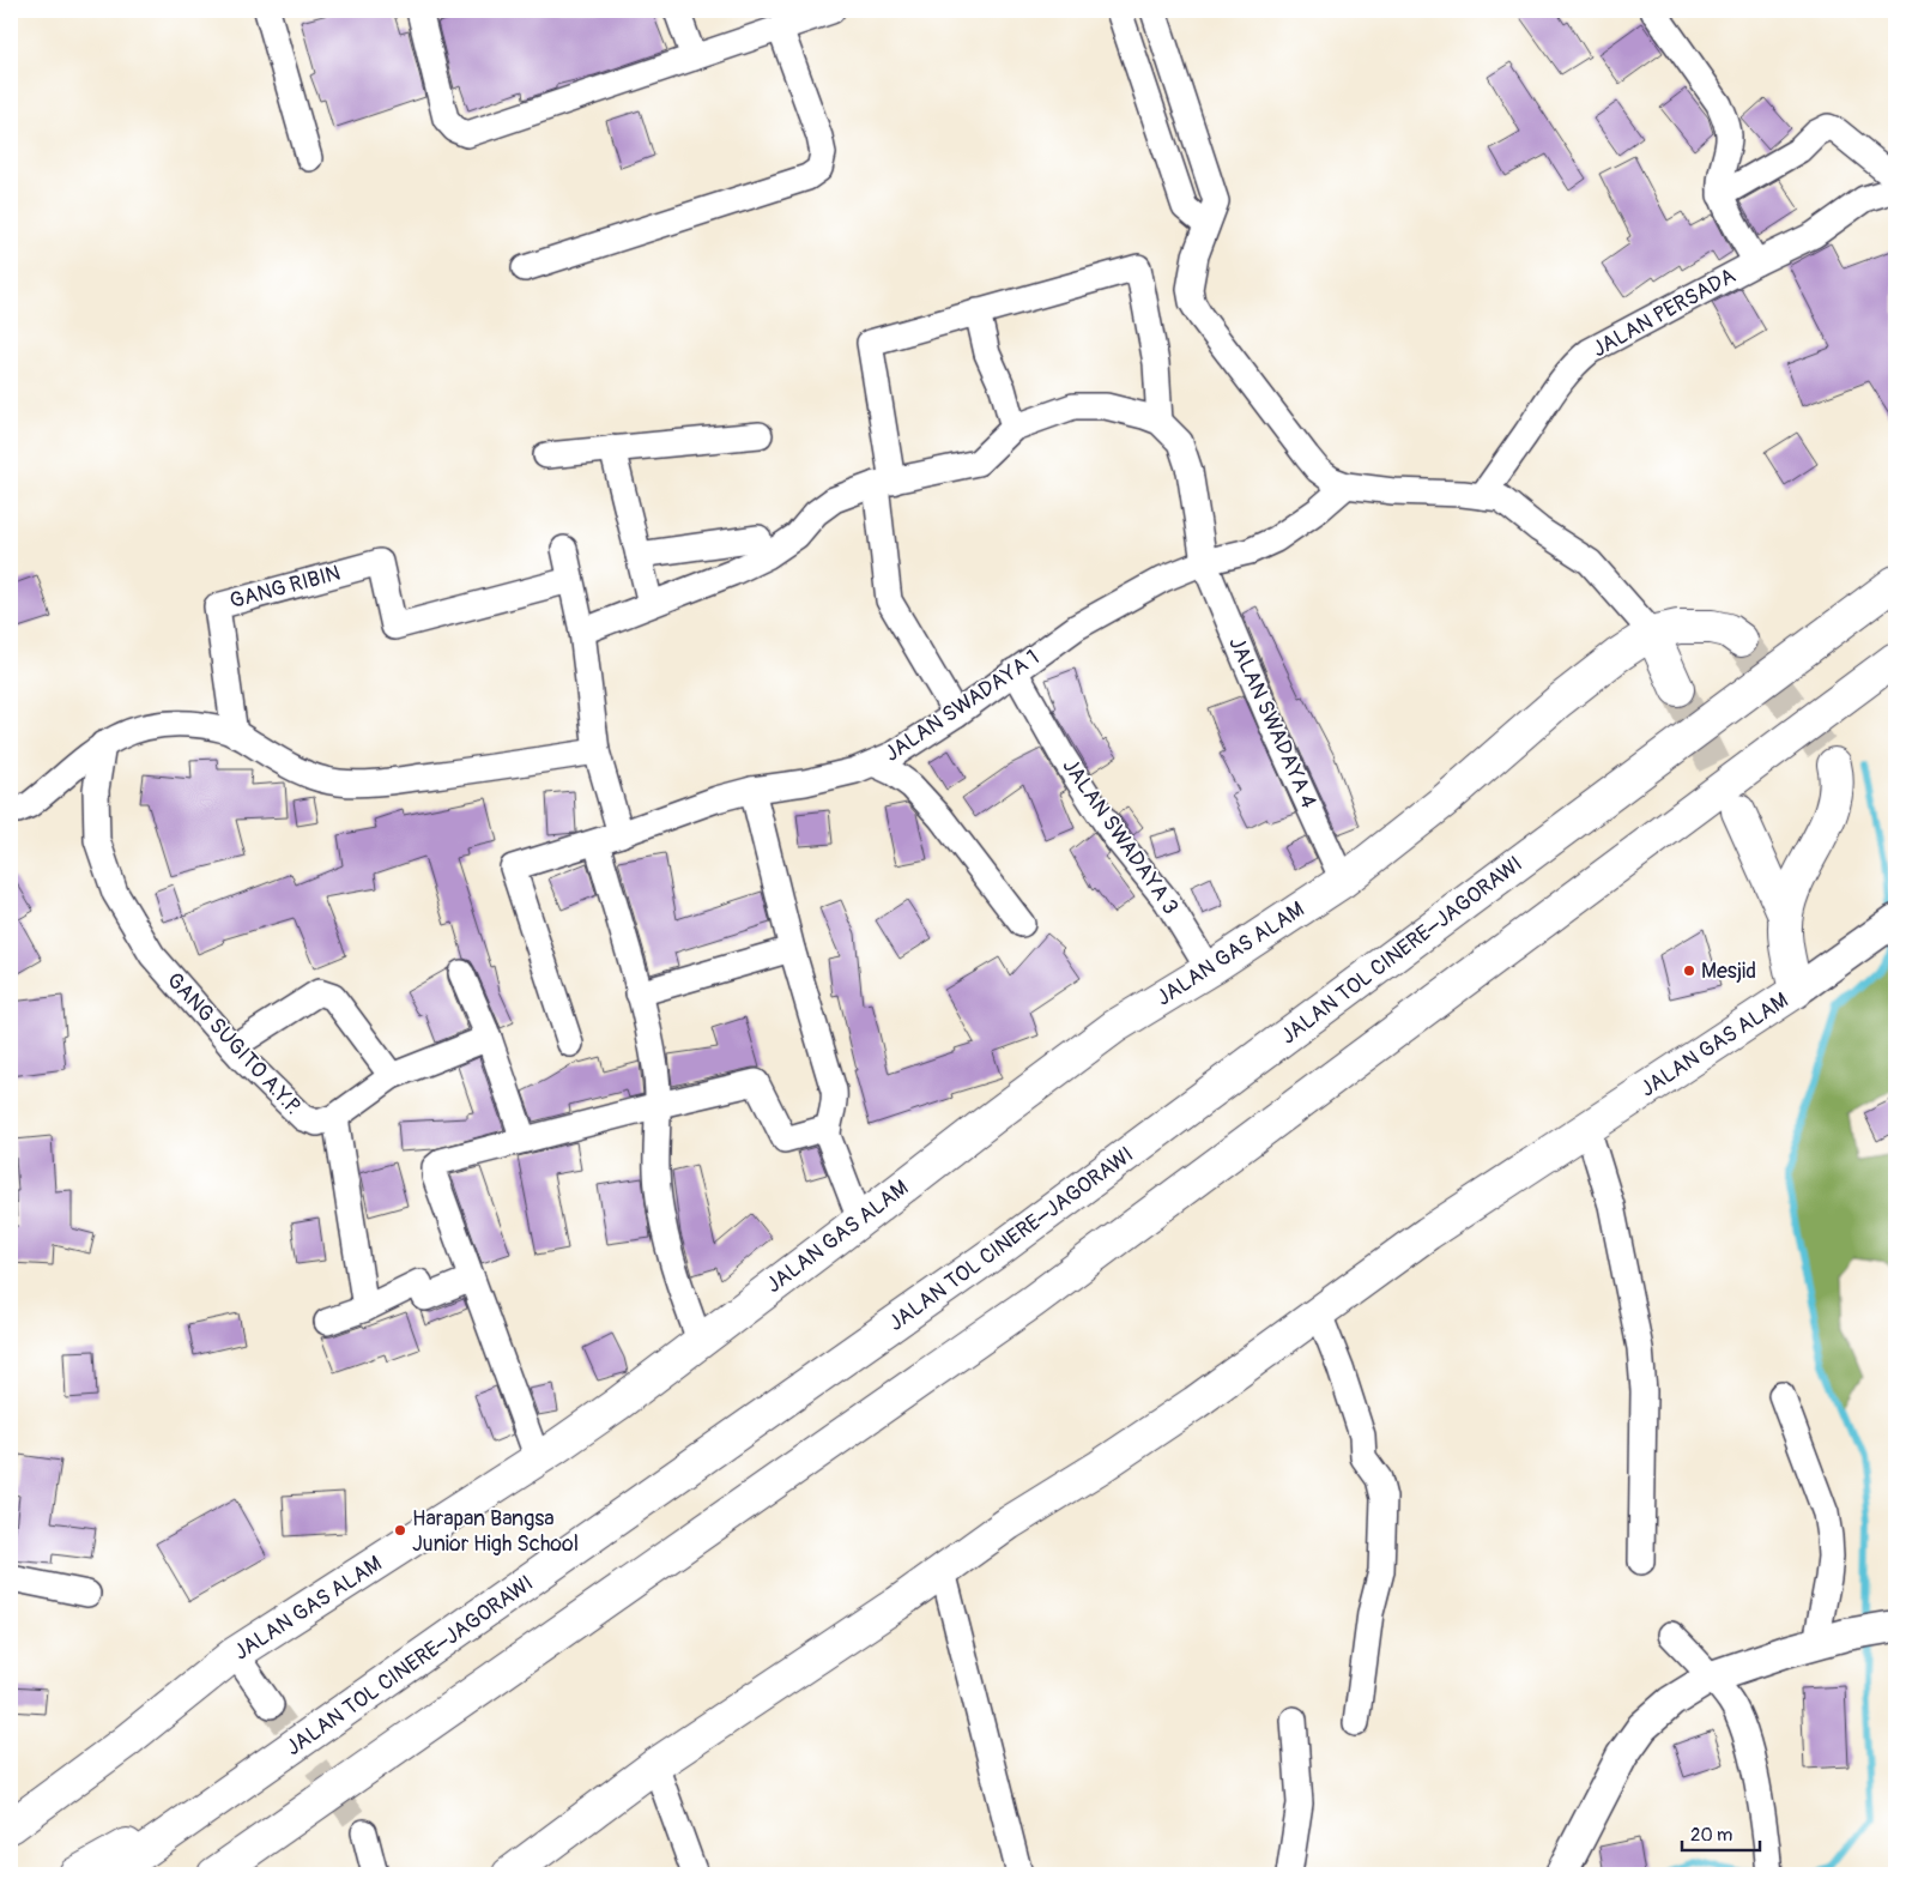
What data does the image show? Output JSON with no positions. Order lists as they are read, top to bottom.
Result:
{
  "streets": {
    "main road": ["JALAN TOL CINERE–JAGORAWI", "JALAN GAS ALAM"],
    "street": [
      "JALAN PERSADA",
      "GANG RIBIN",
      "JALAN SWADAYA 1",
      "JALAN SWADAYA 4",
      "JALAN SWADAYA 3",
      "GANG SUGITO A.Y.P."
    ]
  },
  "crossings": [
    ["JALAN SWADAYA 1", "JALAN SWADAYA 4"],
    ["JALAN SWADAYA 1", "JALAN SWADAYA 3"],
    ["JALAN SWADAYA 4", "JALAN GAS ALAM"],
    ["JALAN SWADAYA 3", "JALAN GAS ALAM"]
  ],
  "places": ["Mesjid", "Harapan Bangsa Junior High School"],
  "scale_bar": "20 m"
}
